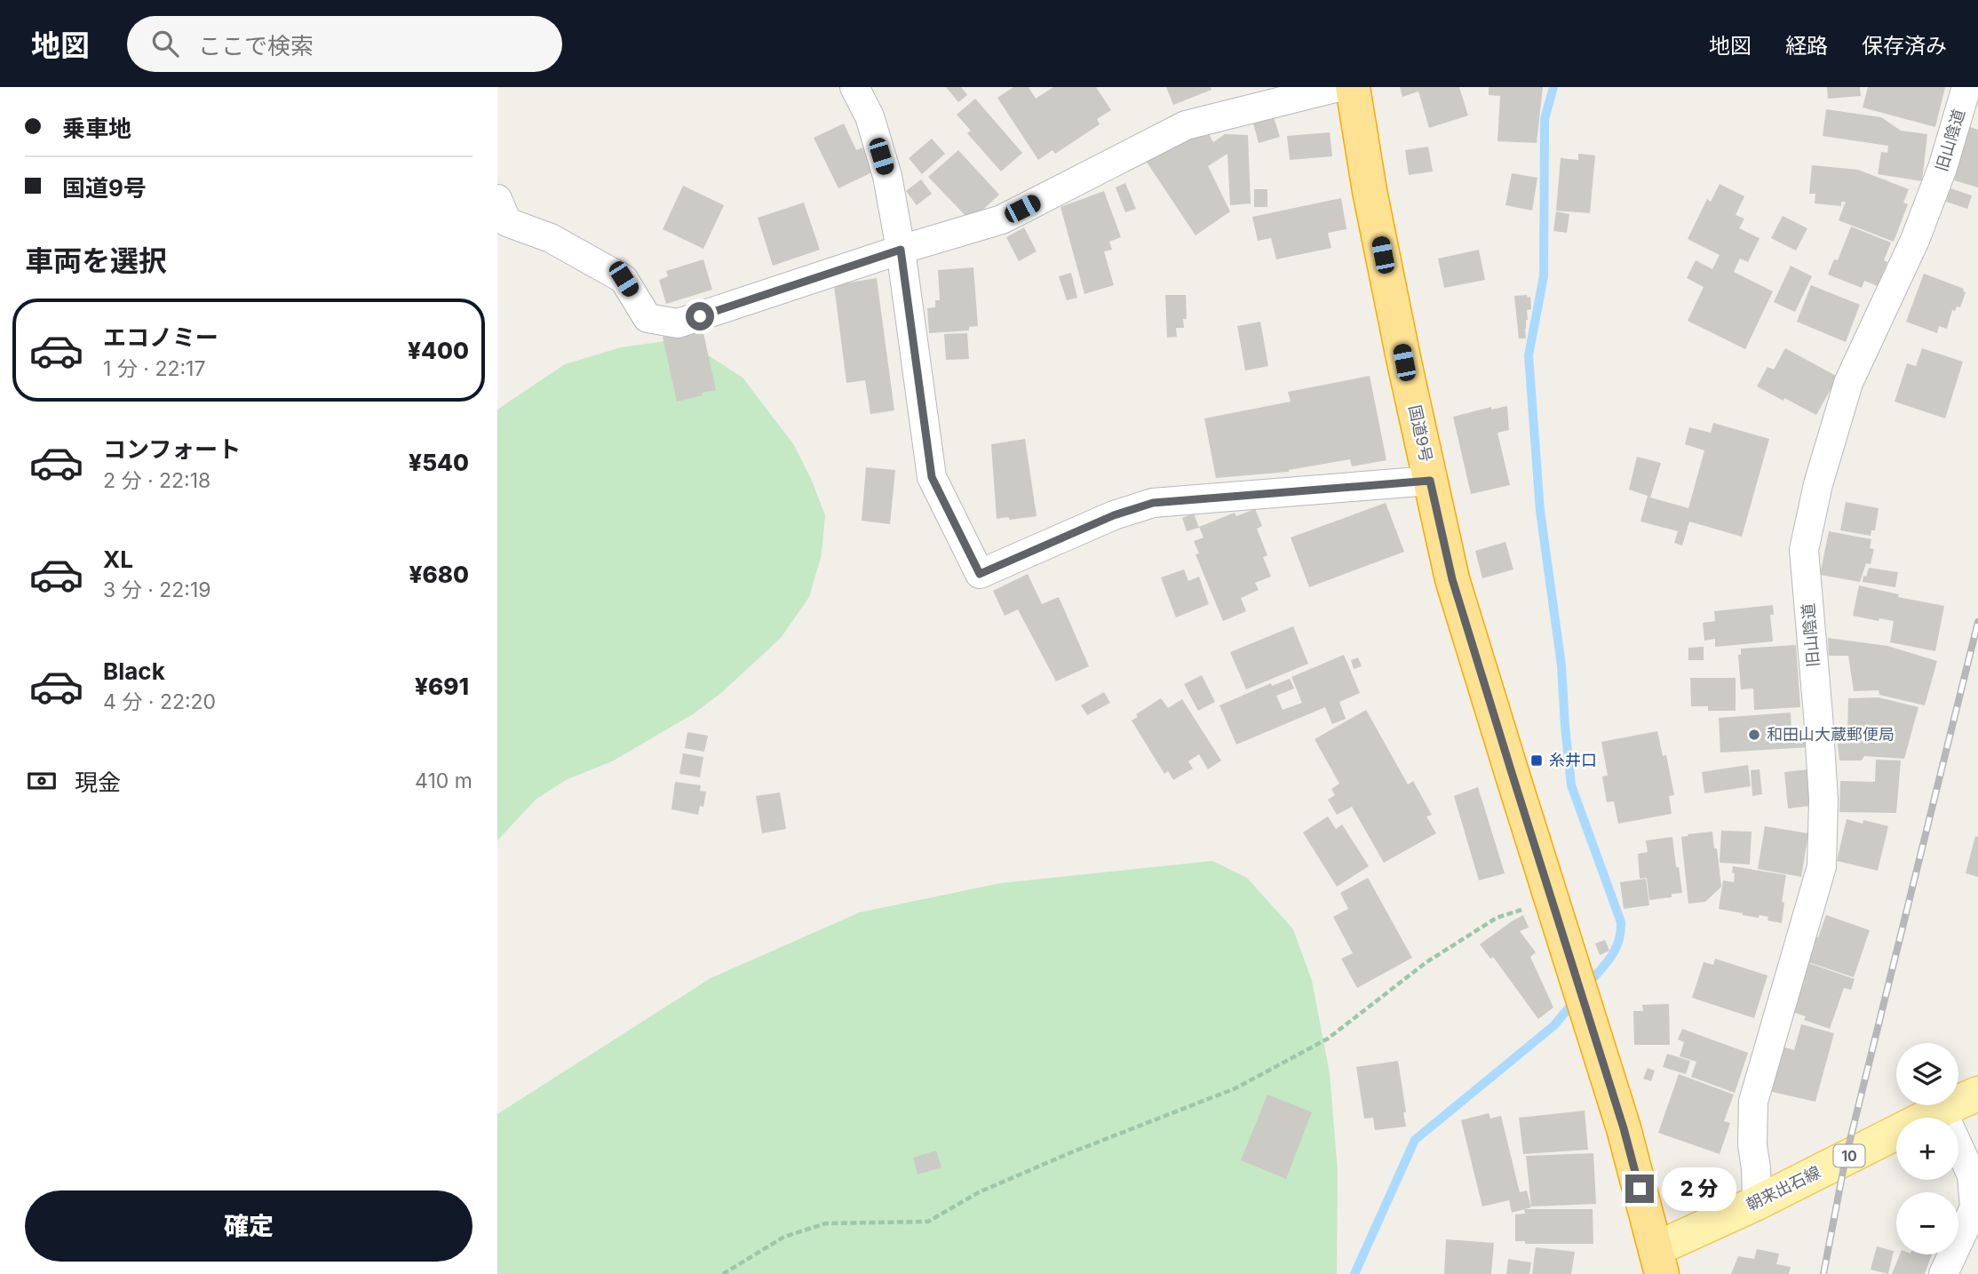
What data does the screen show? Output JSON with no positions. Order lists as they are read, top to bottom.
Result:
{
  "streets": {
    "highway": ["国道9号"],
    "main road": ["10", "朝来出石線"],
    "street": ["旧山陰道"]
  },
  "crossings": [
    ["旧山陰道", "朝来出石線"],
    ["国道9号", "朝来出石線"]
  ],
  "places": {
    "other": ["和田山大蔵郵便局"],
    "transit": ["糸井口"]
  },
  "page": {
    "header": "地図",
    "search": "ここで検索",
    "nav": ["地図", "経路", "保存済み"],
    "banner": ["乗車地", "国道9号"],
    "heading": "車両を選択",
    "list": [
      {
        "name": "エコノミー",
        "note": "1 分 · 22:17",
        "value": "¥400"
      },
      {
        "name": "コンフォート",
        "note": "2 分 · 22:18",
        "value": "¥540"
      },
      {
        "name": "XL",
        "note": "3 分 · 22:19",
        "value": "¥680"
      },
      {
        "name": "Black",
        "note": "4 分 · 22:20",
        "value": "¥691"
      }
    ],
    "pay": ["現金", "410 m"],
    "map_buttons": ["+", "−"],
    "bubble": "2 分",
    "buttons": "確定"
  }
}
